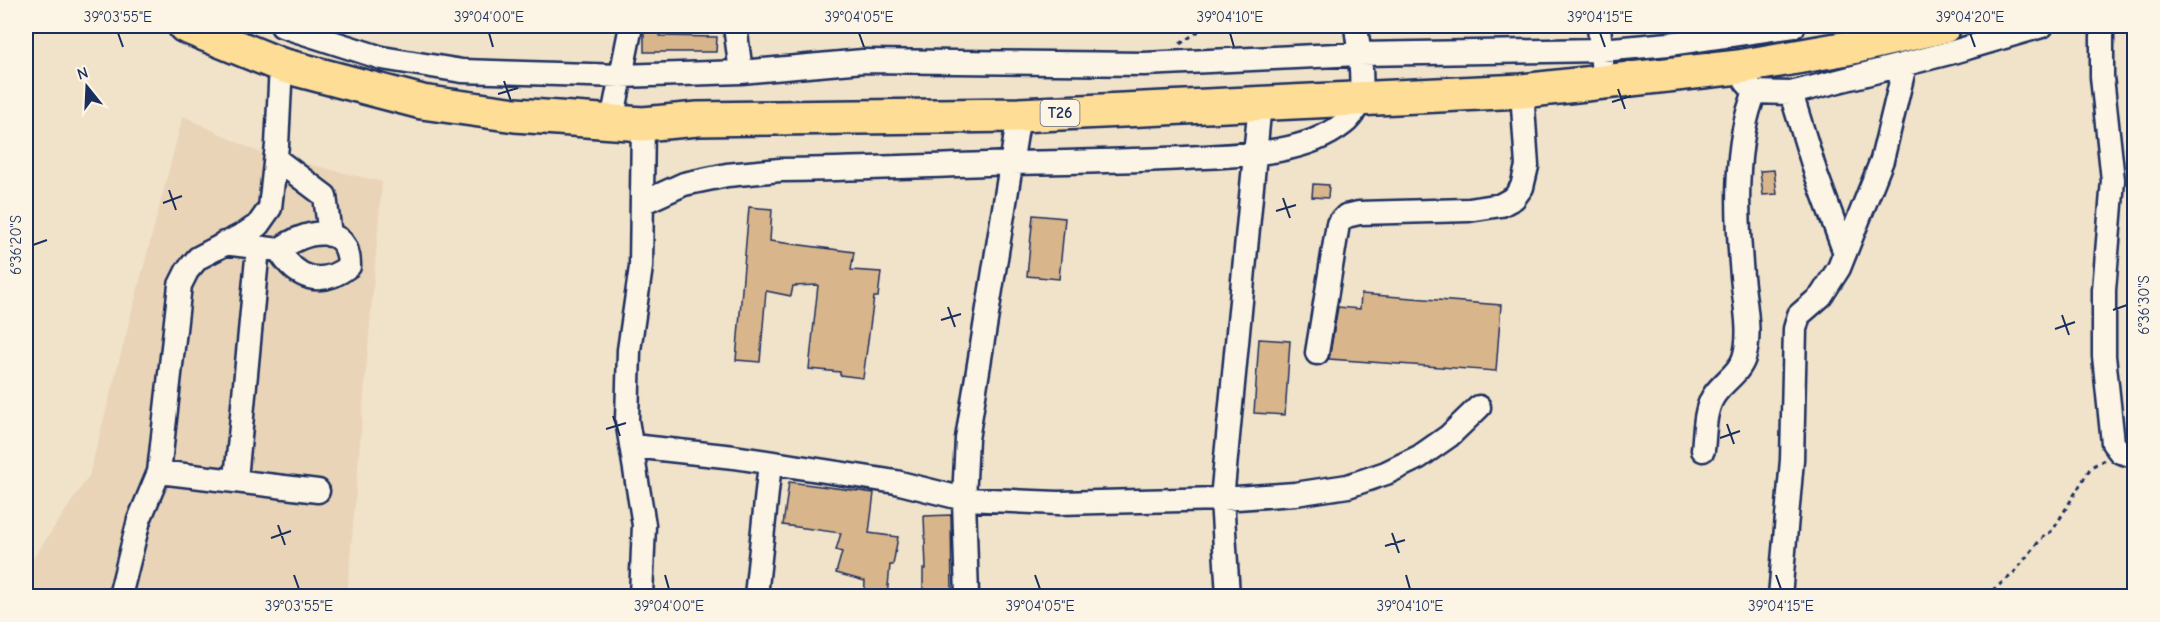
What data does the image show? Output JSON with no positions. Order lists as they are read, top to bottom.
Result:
{
  "streets": {
    "highway": ["T26"]
  },
  "north": "top",
  "coordinates": [
    "39°03'55\"E",
    "39°04'00\"E",
    "39°04'05\"E",
    "39°04'10\"E",
    "39°04'15\"E",
    "39°04'20\"E",
    "6°36'20\"S",
    "6°36'30\"S"
  ]
}
